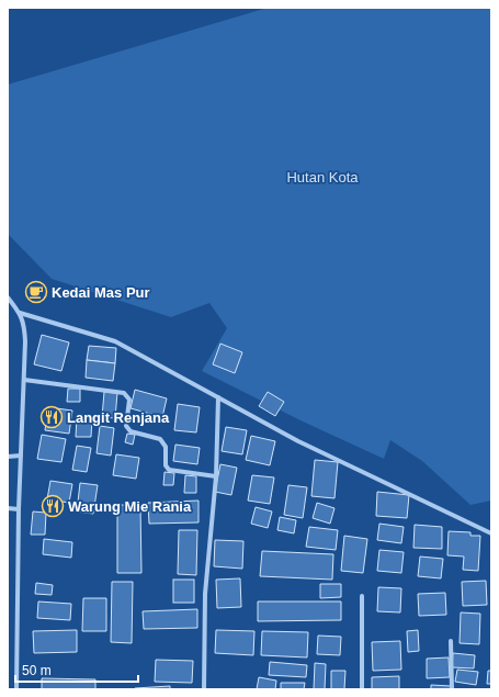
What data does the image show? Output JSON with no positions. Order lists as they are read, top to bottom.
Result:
{
  "parks": ["Hutan Kota"],
  "places": {
    "cafe": ["Kedai Mas Pur"],
    "restaurant": ["Langit Renjana", "Warung Mie Rania"]
  },
  "scale_bar": "50 m"
}
